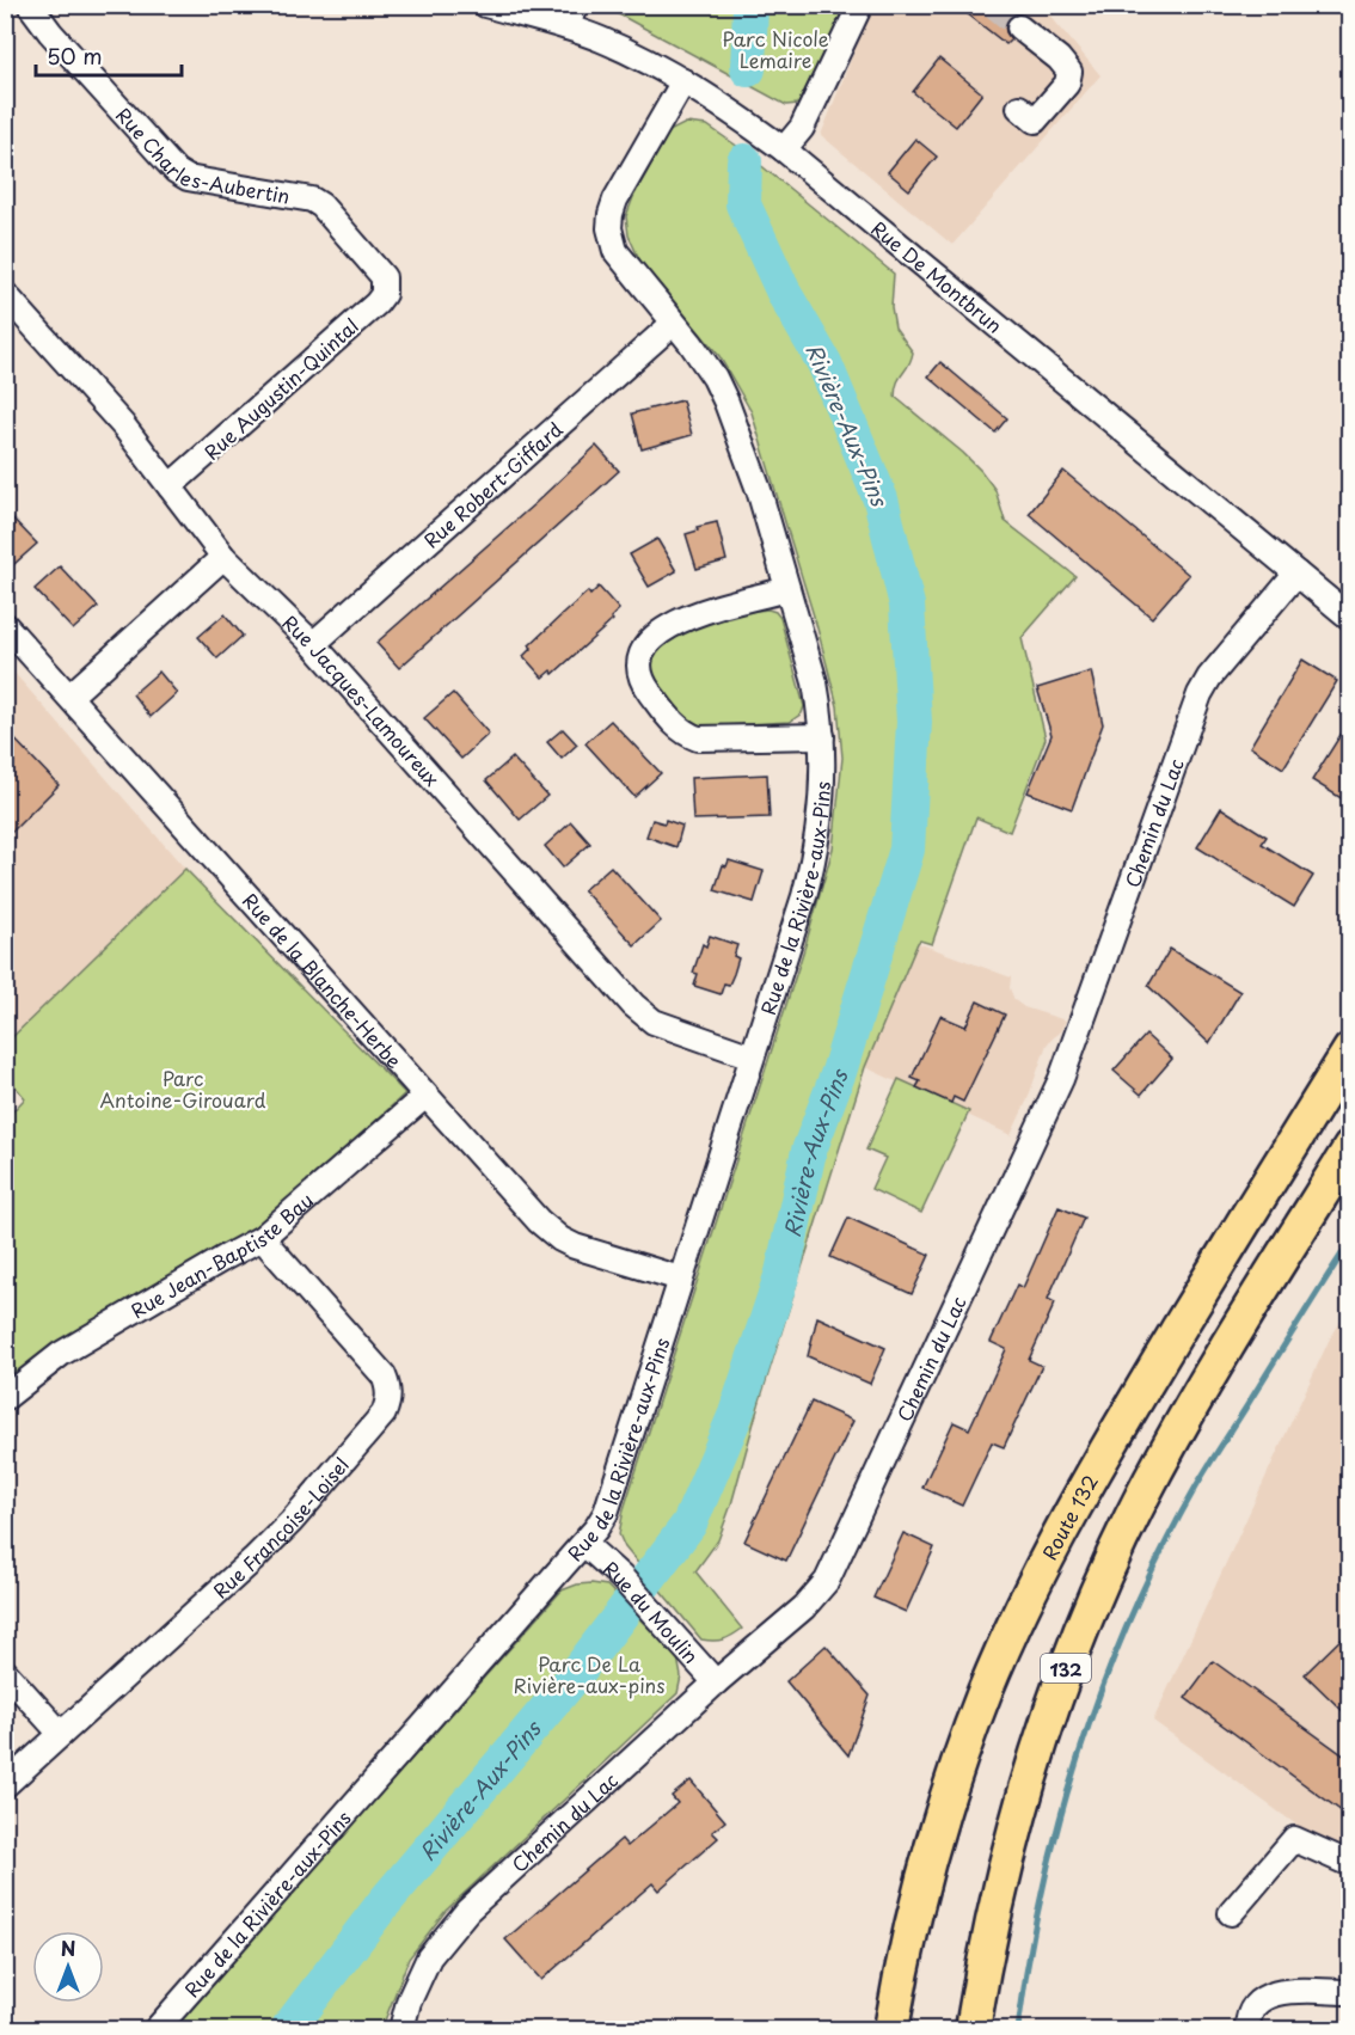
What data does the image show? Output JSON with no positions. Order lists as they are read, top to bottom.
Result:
{
  "streets": {
    "highway": ["Route 132", "132"],
    "street": [
      "Rue Charles-Aubertin",
      "Rue De Montbrun",
      "Rue Augustin-Quintal",
      "Rue Robert-Giffard",
      "Rue Jacques-Lamoureux",
      "Chemin du Lac",
      "Rue de la Rivière-aux-Pins",
      "Rue de la Blanche-Herbe",
      "Rue Jean-Baptiste Bau",
      "Rue Françoise-Loisel",
      "Rue du Moulin"
    ]
  },
  "crossings": [
    ["Rue Charles-Aubertin", "Rue Augustin-Quintal"],
    ["Rue De Montbrun", "Chemin du Lac"],
    ["Rue De Montbrun", "Rue de la Rivière-aux-Pins"],
    ["Rue Augustin-Quintal", "Rue Jacques-Lamoureux"],
    ["Rue Robert-Giffard", "Rue Jacques-Lamoureux"],
    ["Rue Robert-Giffard", "Rue de la Rivière-aux-Pins"],
    ["Rue Jacques-Lamoureux", "Rue de la Rivière-aux-Pins"],
    ["Chemin du Lac", "Rue du Moulin"],
    ["Rue de la Rivière-aux-Pins", "Rue de la Blanche-Herbe"],
    ["Rue de la Rivière-aux-Pins", "Rue du Moulin"],
    ["Rue de la Blanche-Herbe", "Rue Jean-Baptiste Bau"],
    ["Rue Jean-Baptiste Bau", "Rue Françoise-Loisel"]
  ],
  "water": ["Rivière-Aux-Pins"],
  "parks": ["Parc Nicole Lemaire", "Parc Antoine-Girouard", "Parc De La Rivière-aux-pins"],
  "scale_bar": "50 m",
  "north": "top"
}
